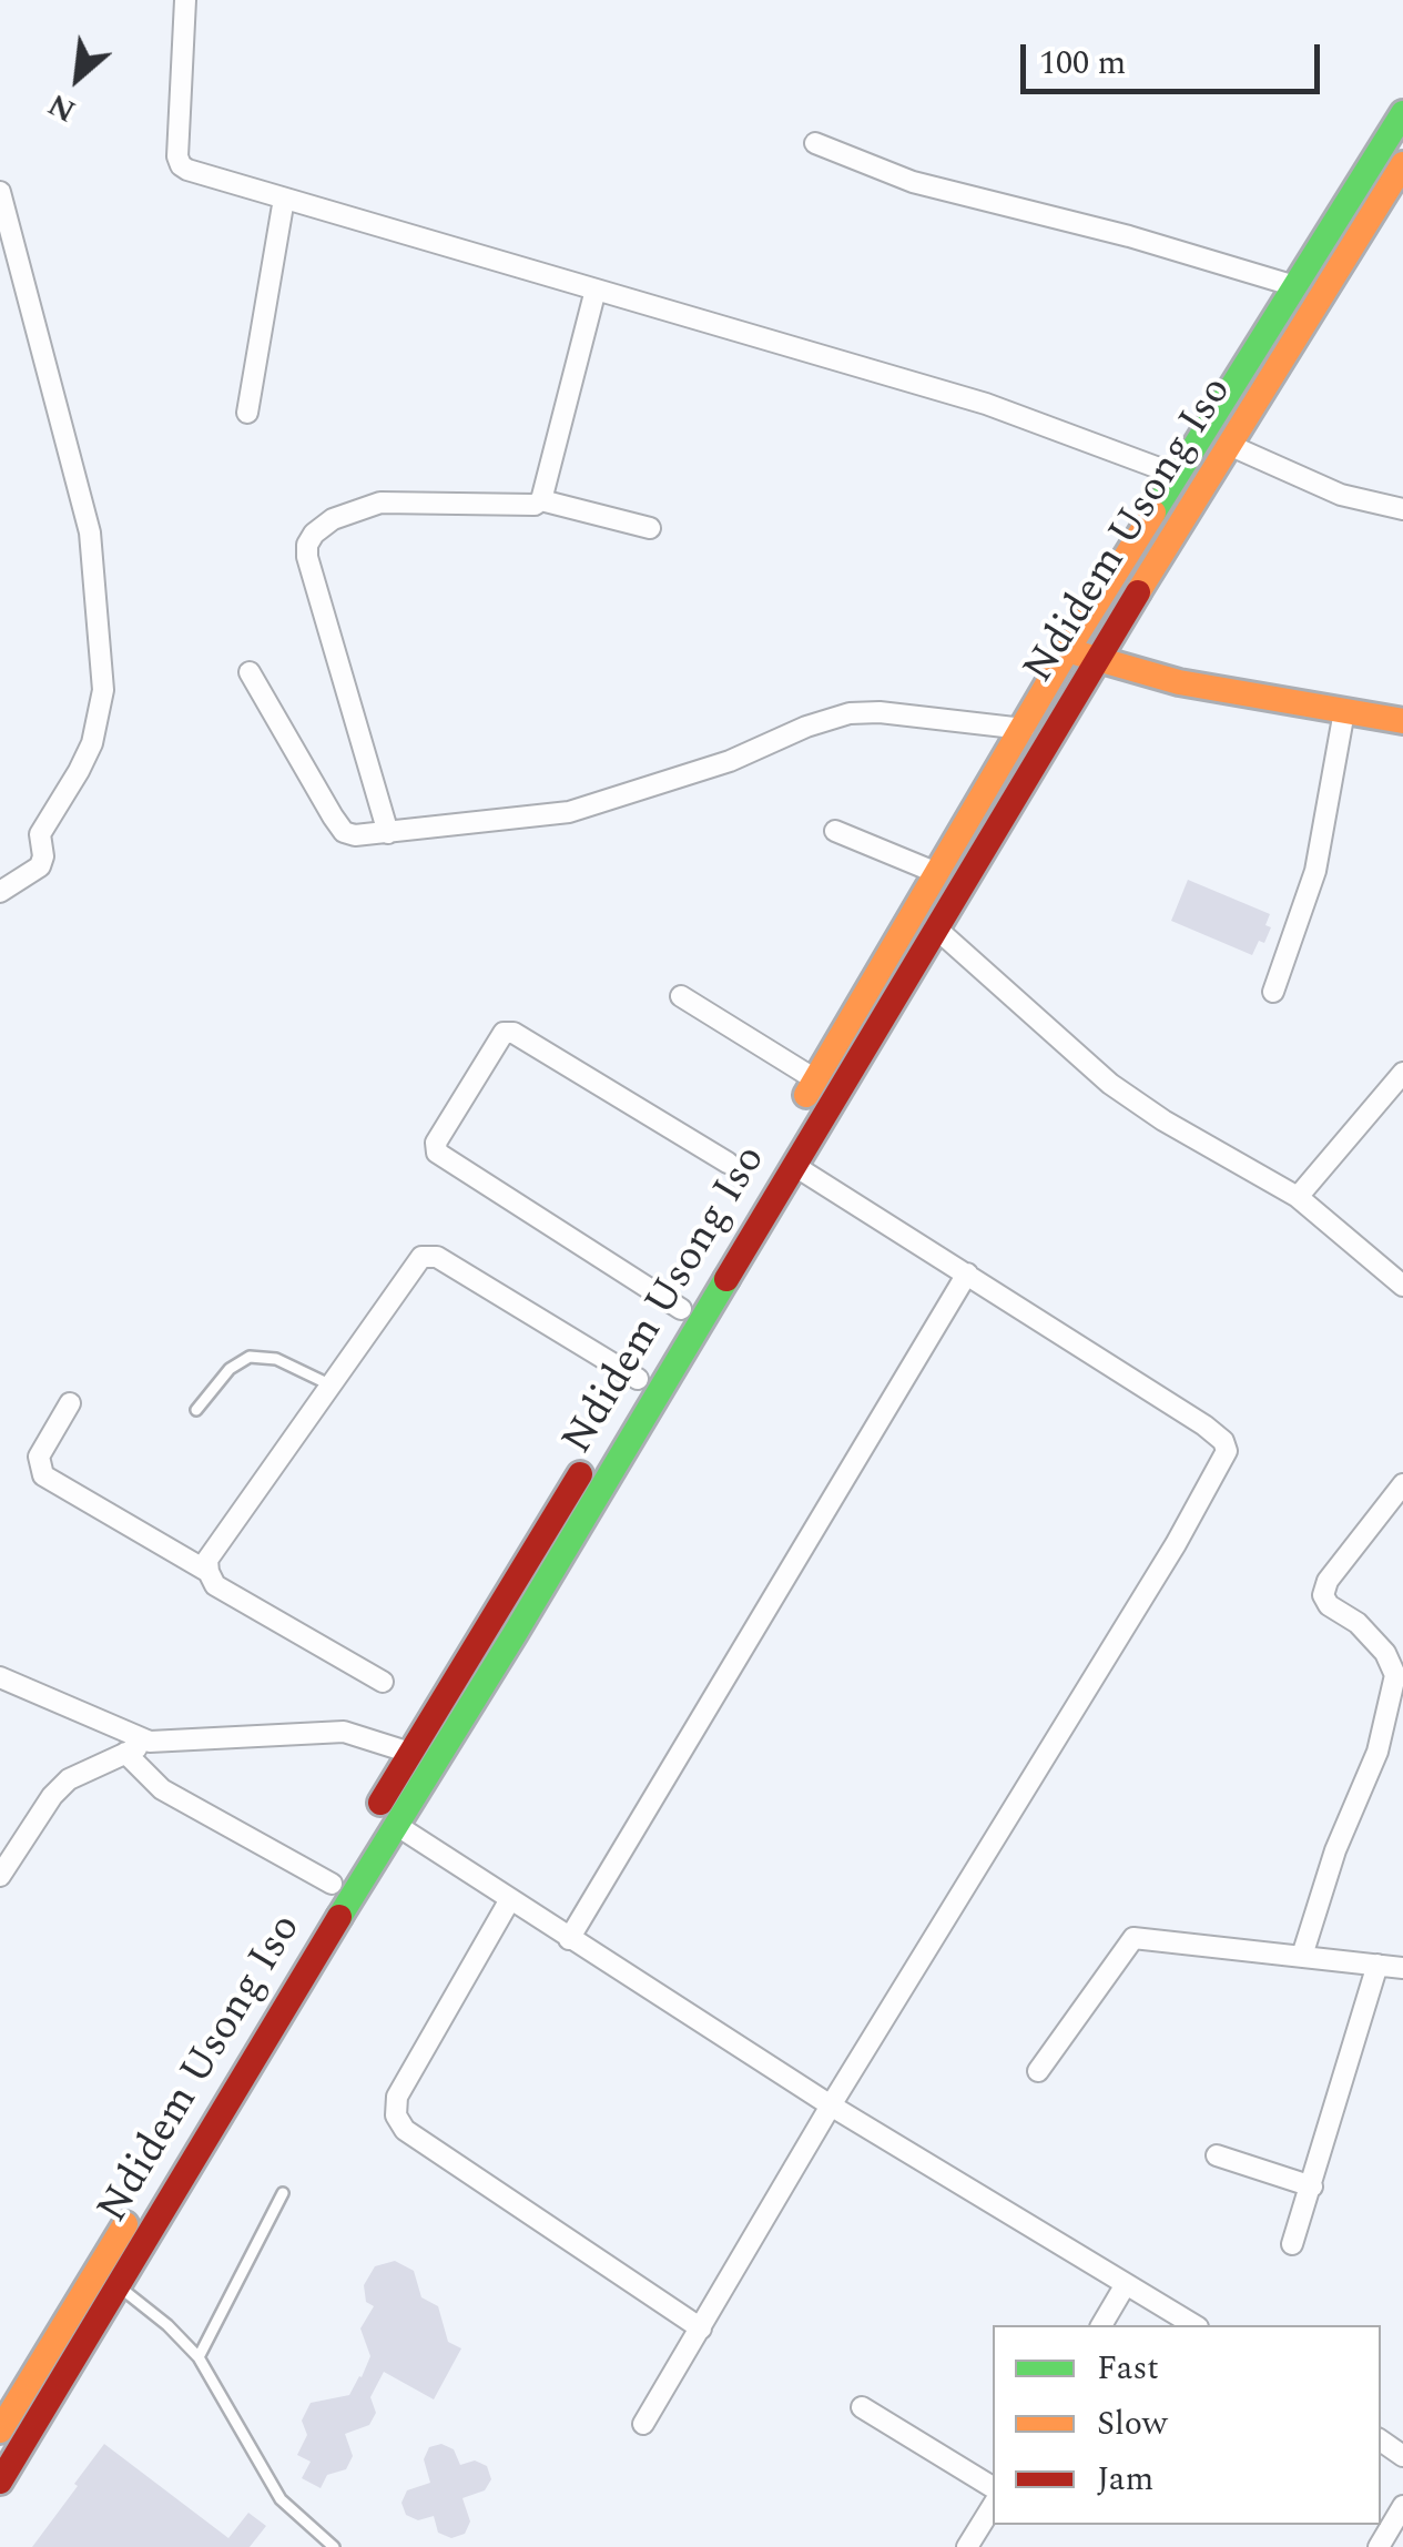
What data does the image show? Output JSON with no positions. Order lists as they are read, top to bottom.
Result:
{
  "streets": {
    "main road": ["Ndidem Usong Iso"]
  },
  "legend": ["Fast", "Slow", "Jam"],
  "scale_bar": "100 m",
  "north": "bottom left"
}
